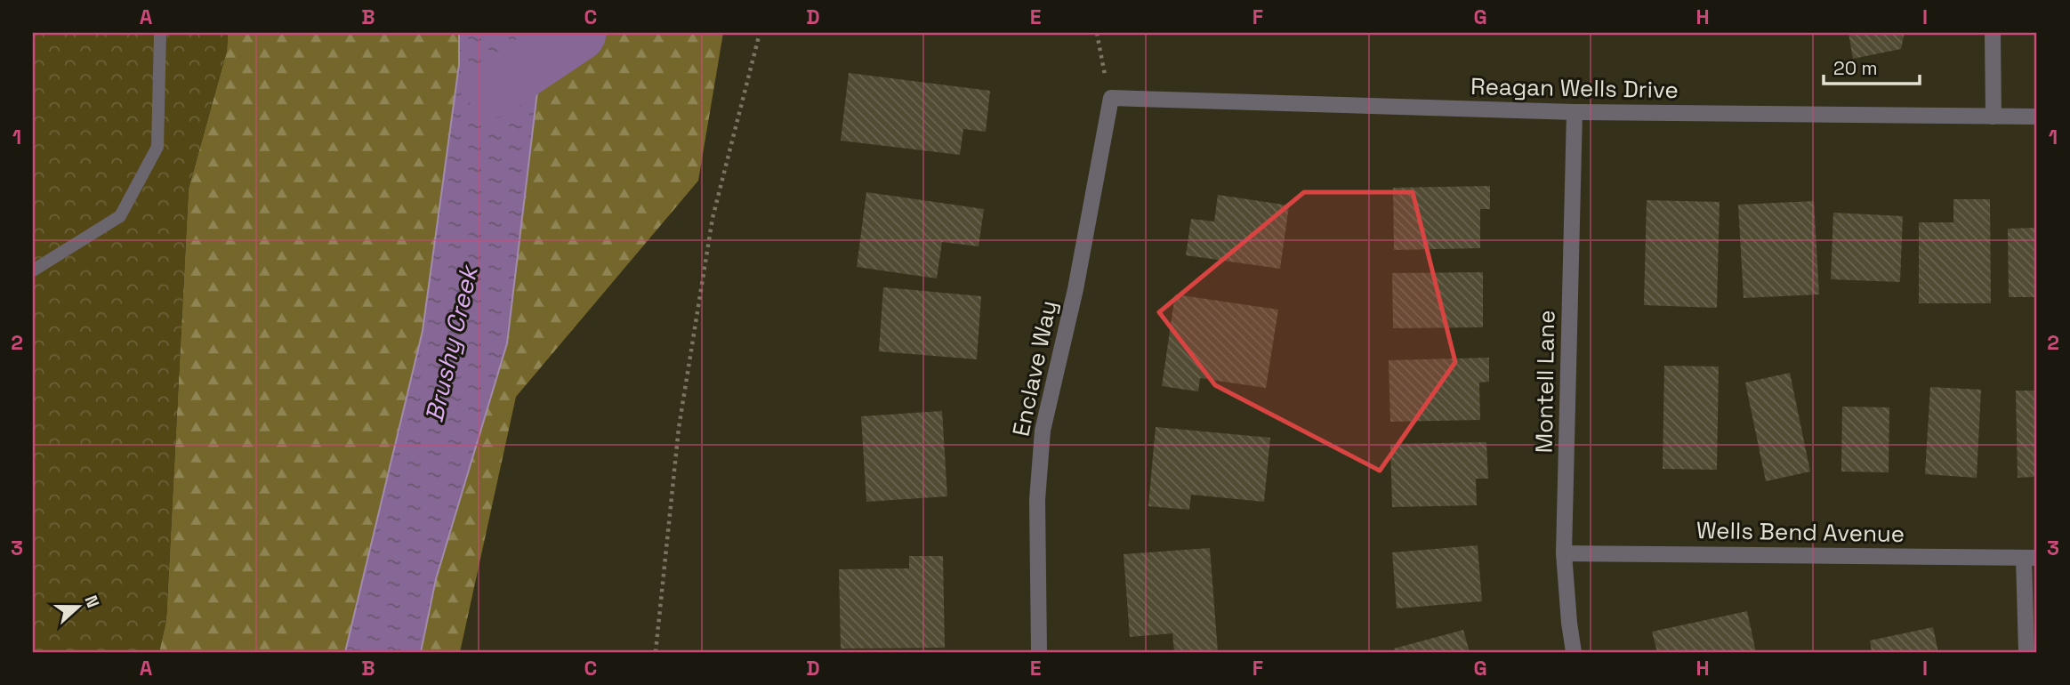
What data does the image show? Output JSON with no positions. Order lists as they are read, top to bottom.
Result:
{
  "streets": {
    "street": [
      "Reagan Wells Drive",
      "Enclave Way",
      "Montell Lane",
      "Wells Bend Avenue"
    ]
  },
  "crossings": [
    ["Reagan Wells Drive", "Enclave Way"],
    ["Reagan Wells Drive", "Montell Lane"],
    ["Montell Lane", "Wells Bend Avenue"]
  ],
  "water": ["Brushy Creek"],
  "scale_bar": "20 m",
  "north": "right",
  "grid": {
    "columns": [
      "A",
      "B",
      "C",
      "D",
      "E",
      "F",
      "G",
      "H",
      "I"
    ],
    "rows": ["1", "2", "3"]
  }
}
